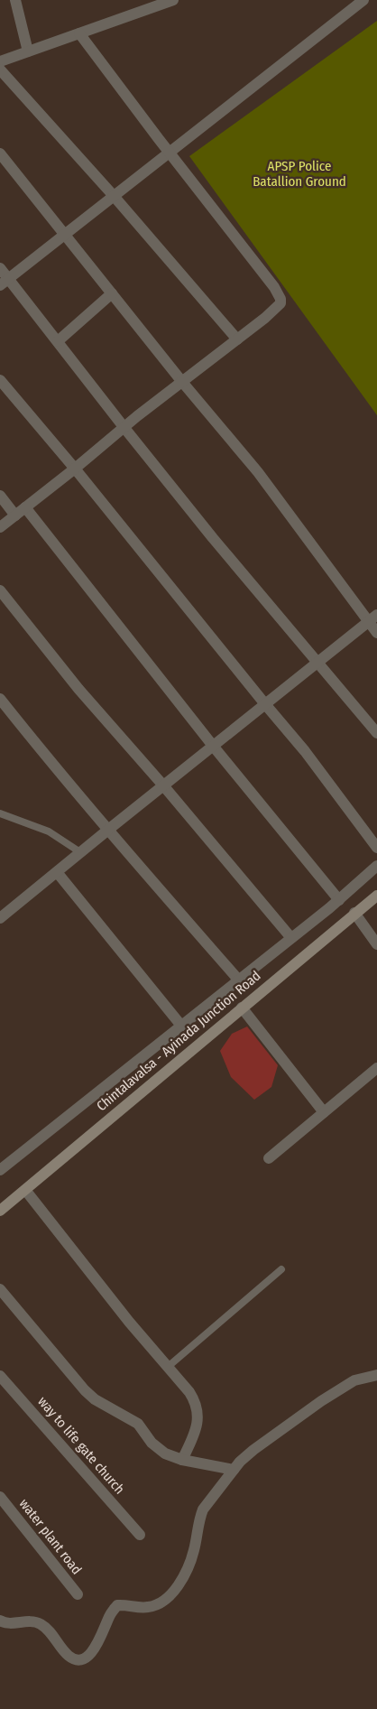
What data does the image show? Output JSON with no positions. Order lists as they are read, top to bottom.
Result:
{
  "streets": {
    "main road": ["Chintalavalsa - Ayinada Junction Road"],
    "street": ["way to life gate church", "water plant road"]
  },
  "parks": ["APSP Police Batallion Ground"]
}
